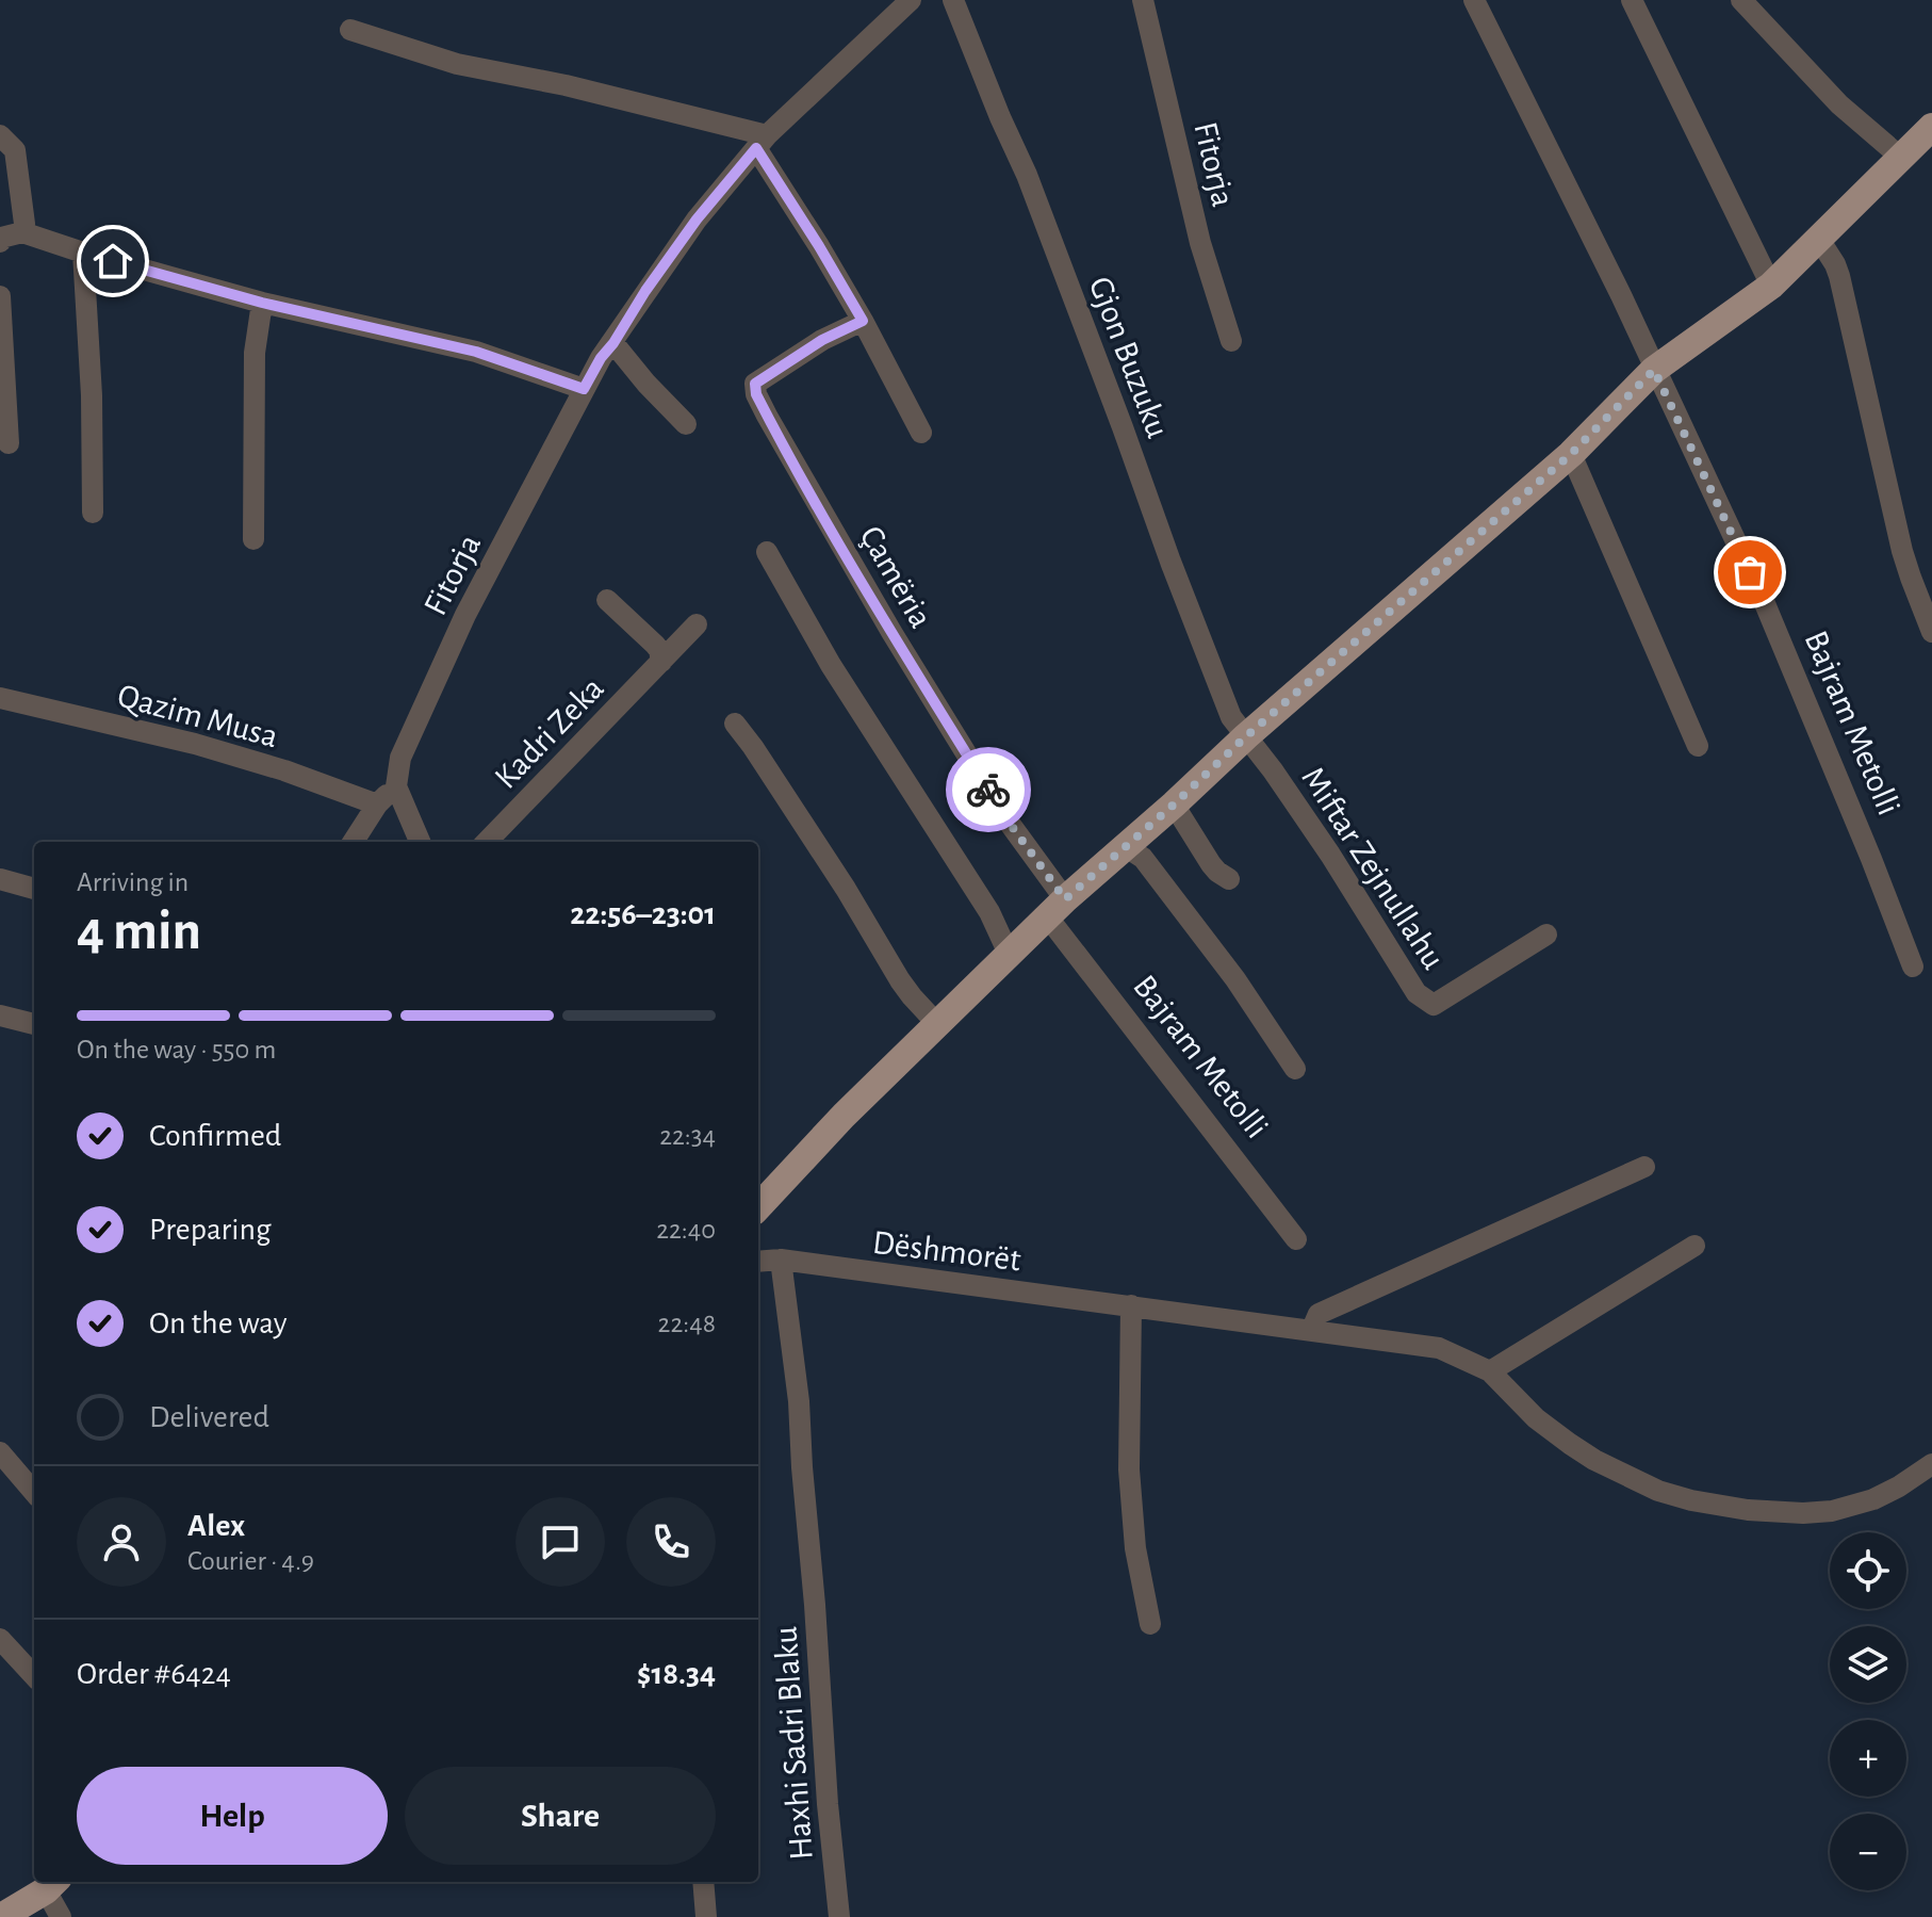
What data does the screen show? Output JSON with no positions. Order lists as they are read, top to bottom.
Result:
{
  "streets": {
    "street": [
      "Fitorja",
      "Gjon Buzuku",
      "Çamëria",
      "Qazim Musa",
      "Bajram Metolli",
      "Kadri Zeka",
      "Miftar Zejnullahu",
      "Dëshmorët",
      "Haxhi Sadri Blaku"
    ]
  },
  "crossings": [
    ["Gjon Buzuku", "Miftar Zejnullahu"],
    ["Çamëria", "Bajram Metolli"],
    ["Dëshmorët", "Haxhi Sadri Blaku"]
  ],
  "page": {
    "heading": ["4 min", "Arriving in", "22:56–23:01"],
    "panel": [
      "Alex",
      "Courier · 4.9",
      "Order #6424",
      "$18.34"
    ],
    "bar": "On the way · 550 m",
    "list": [
      ["Confirmed", "22:34"],
      ["Preparing", "22:40"],
      ["On the way", "22:48"],
      "Delivered"
    ],
    "map_buttons": ["+", "−"],
    "buttons": ["Help", "Share"]
  }
}
